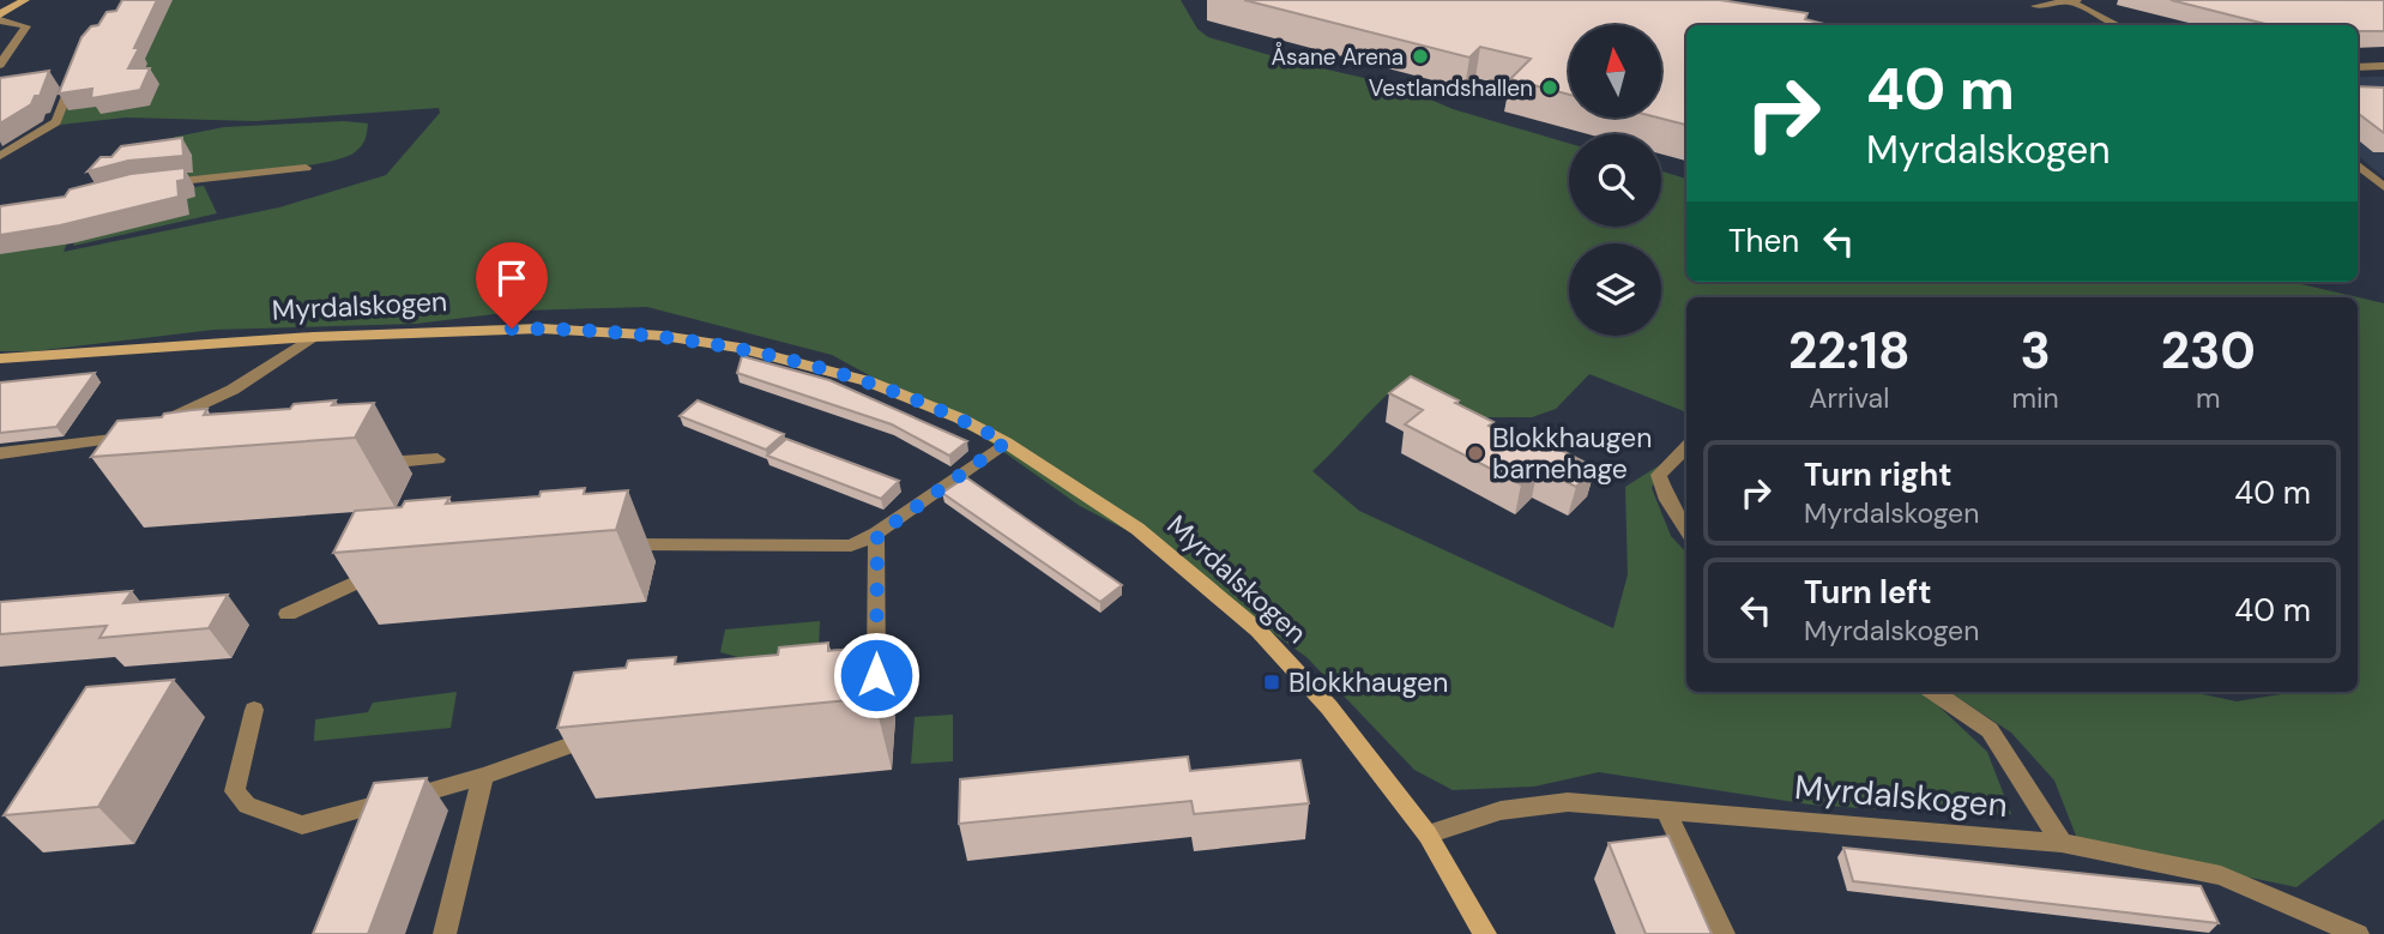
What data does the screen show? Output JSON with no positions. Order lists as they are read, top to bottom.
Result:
{
  "streets": {
    "main road": ["Myrdalskogen"]
  },
  "places": {
    "other": ["Åsane Arena", "Vestlandshallen", "Blokkhaugen barnehage"],
    "transit": ["Blokkhaugen"]
  },
  "north": "top",
  "page": {
    "turn": ["40 m", "Myrdalskogen"],
    "then": "Then",
    "eta": [
      "22:18",
      "Arrival",
      "3",
      "min",
      "230",
      "m"
    ],
    "list": [
      {
        "name": "Turn right",
        "note": "Myrdalskogen",
        "value": "40 m"
      },
      {
        "name": "Turn left",
        "note": "Myrdalskogen",
        "value": "40 m"
      }
    ]
  }
}
